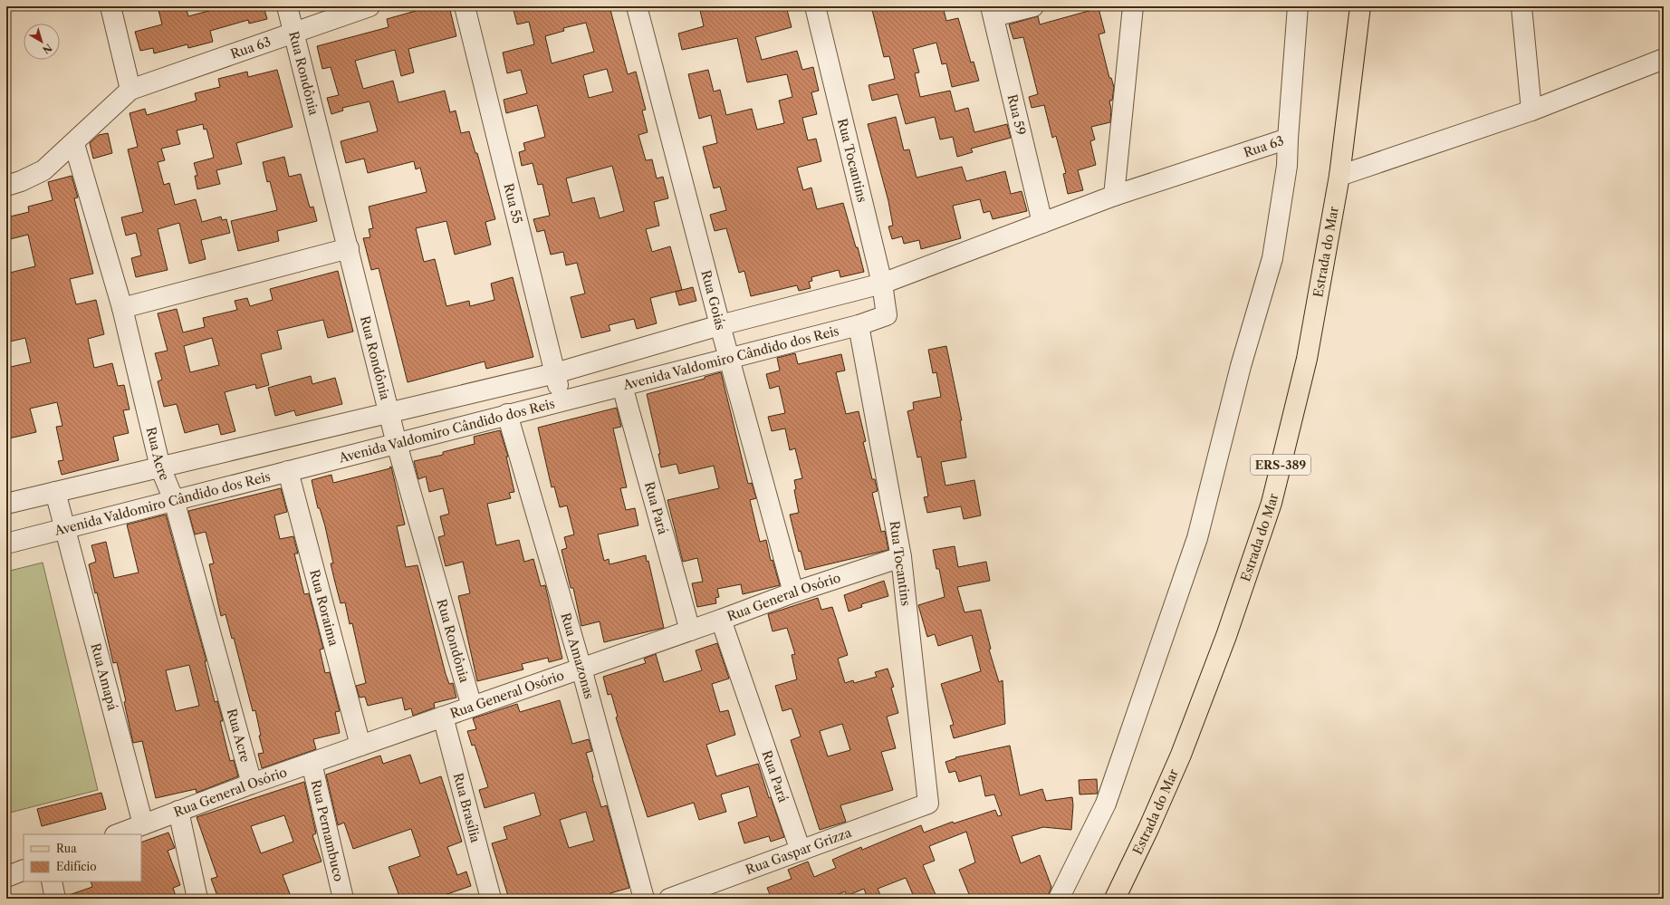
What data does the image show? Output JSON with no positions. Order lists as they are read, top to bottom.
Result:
{
  "streets": {
    "main road": ["Estrada do Mar", "ERS-389"],
    "street": [
      "Rua 63",
      "Rua Rondônia",
      "Rua 59",
      "Rua Tocantins",
      "Rua 55",
      "Rua Goiás",
      "Avenida Valdomiro Cândido dos Reis",
      "Rua Acre",
      "Rua Pará",
      "Rua General Osório",
      "Rua Roraima",
      "Rua Amazonas",
      "Rua Amapá",
      "Rua Brasília",
      "Rua Pernambuco",
      "Rua Gaspar Grizza"
    ]
  },
  "crossings": [
    ["Rua 63", "Rua Rondônia"],
    ["Rua 63", "Rua 59"],
    ["Rua 63", "Rua Tocantins"],
    ["Rua Rondônia", "Avenida Valdomiro Cândido dos Reis"],
    ["Rua Rondônia", "Rua General Osório"],
    ["Rua Tocantins", "Avenida Valdomiro Cândido dos Reis"],
    ["Rua Tocantins", "Rua General Osório"],
    ["Rua Tocantins", "Rua Gaspar Grizza"],
    ["Rua 55", "Avenida Valdomiro Cândido dos Reis"],
    ["Rua Goiás", "Avenida Valdomiro Cândido dos Reis"],
    ["Rua Goiás", "Rua General Osório"],
    ["Avenida Valdomiro Cândido dos Reis", "Rua Acre"],
    ["Avenida Valdomiro Cândido dos Reis", "Rua Pará"],
    ["Avenida Valdomiro Cândido dos Reis", "Rua Roraima"],
    ["Avenida Valdomiro Cândido dos Reis", "Rua Amazonas"],
    ["Avenida Valdomiro Cândido dos Reis", "Rua Amapá"],
    ["Rua Acre", "Rua General Osório"],
    ["Rua Pará", "Rua General Osório"],
    ["Rua Pará", "Rua Gaspar Grizza"],
    ["Rua General Osório", "Rua Roraima"],
    ["Rua General Osório", "Rua Amazonas"],
    ["Rua General Osório", "Rua Amapá"],
    ["Rua General Osório", "Rua Brasília"],
    ["Rua General Osório", "Rua Pernambuco"]
  ],
  "legend": ["Rua", "Edifício"],
  "north": "bottom right"
}
